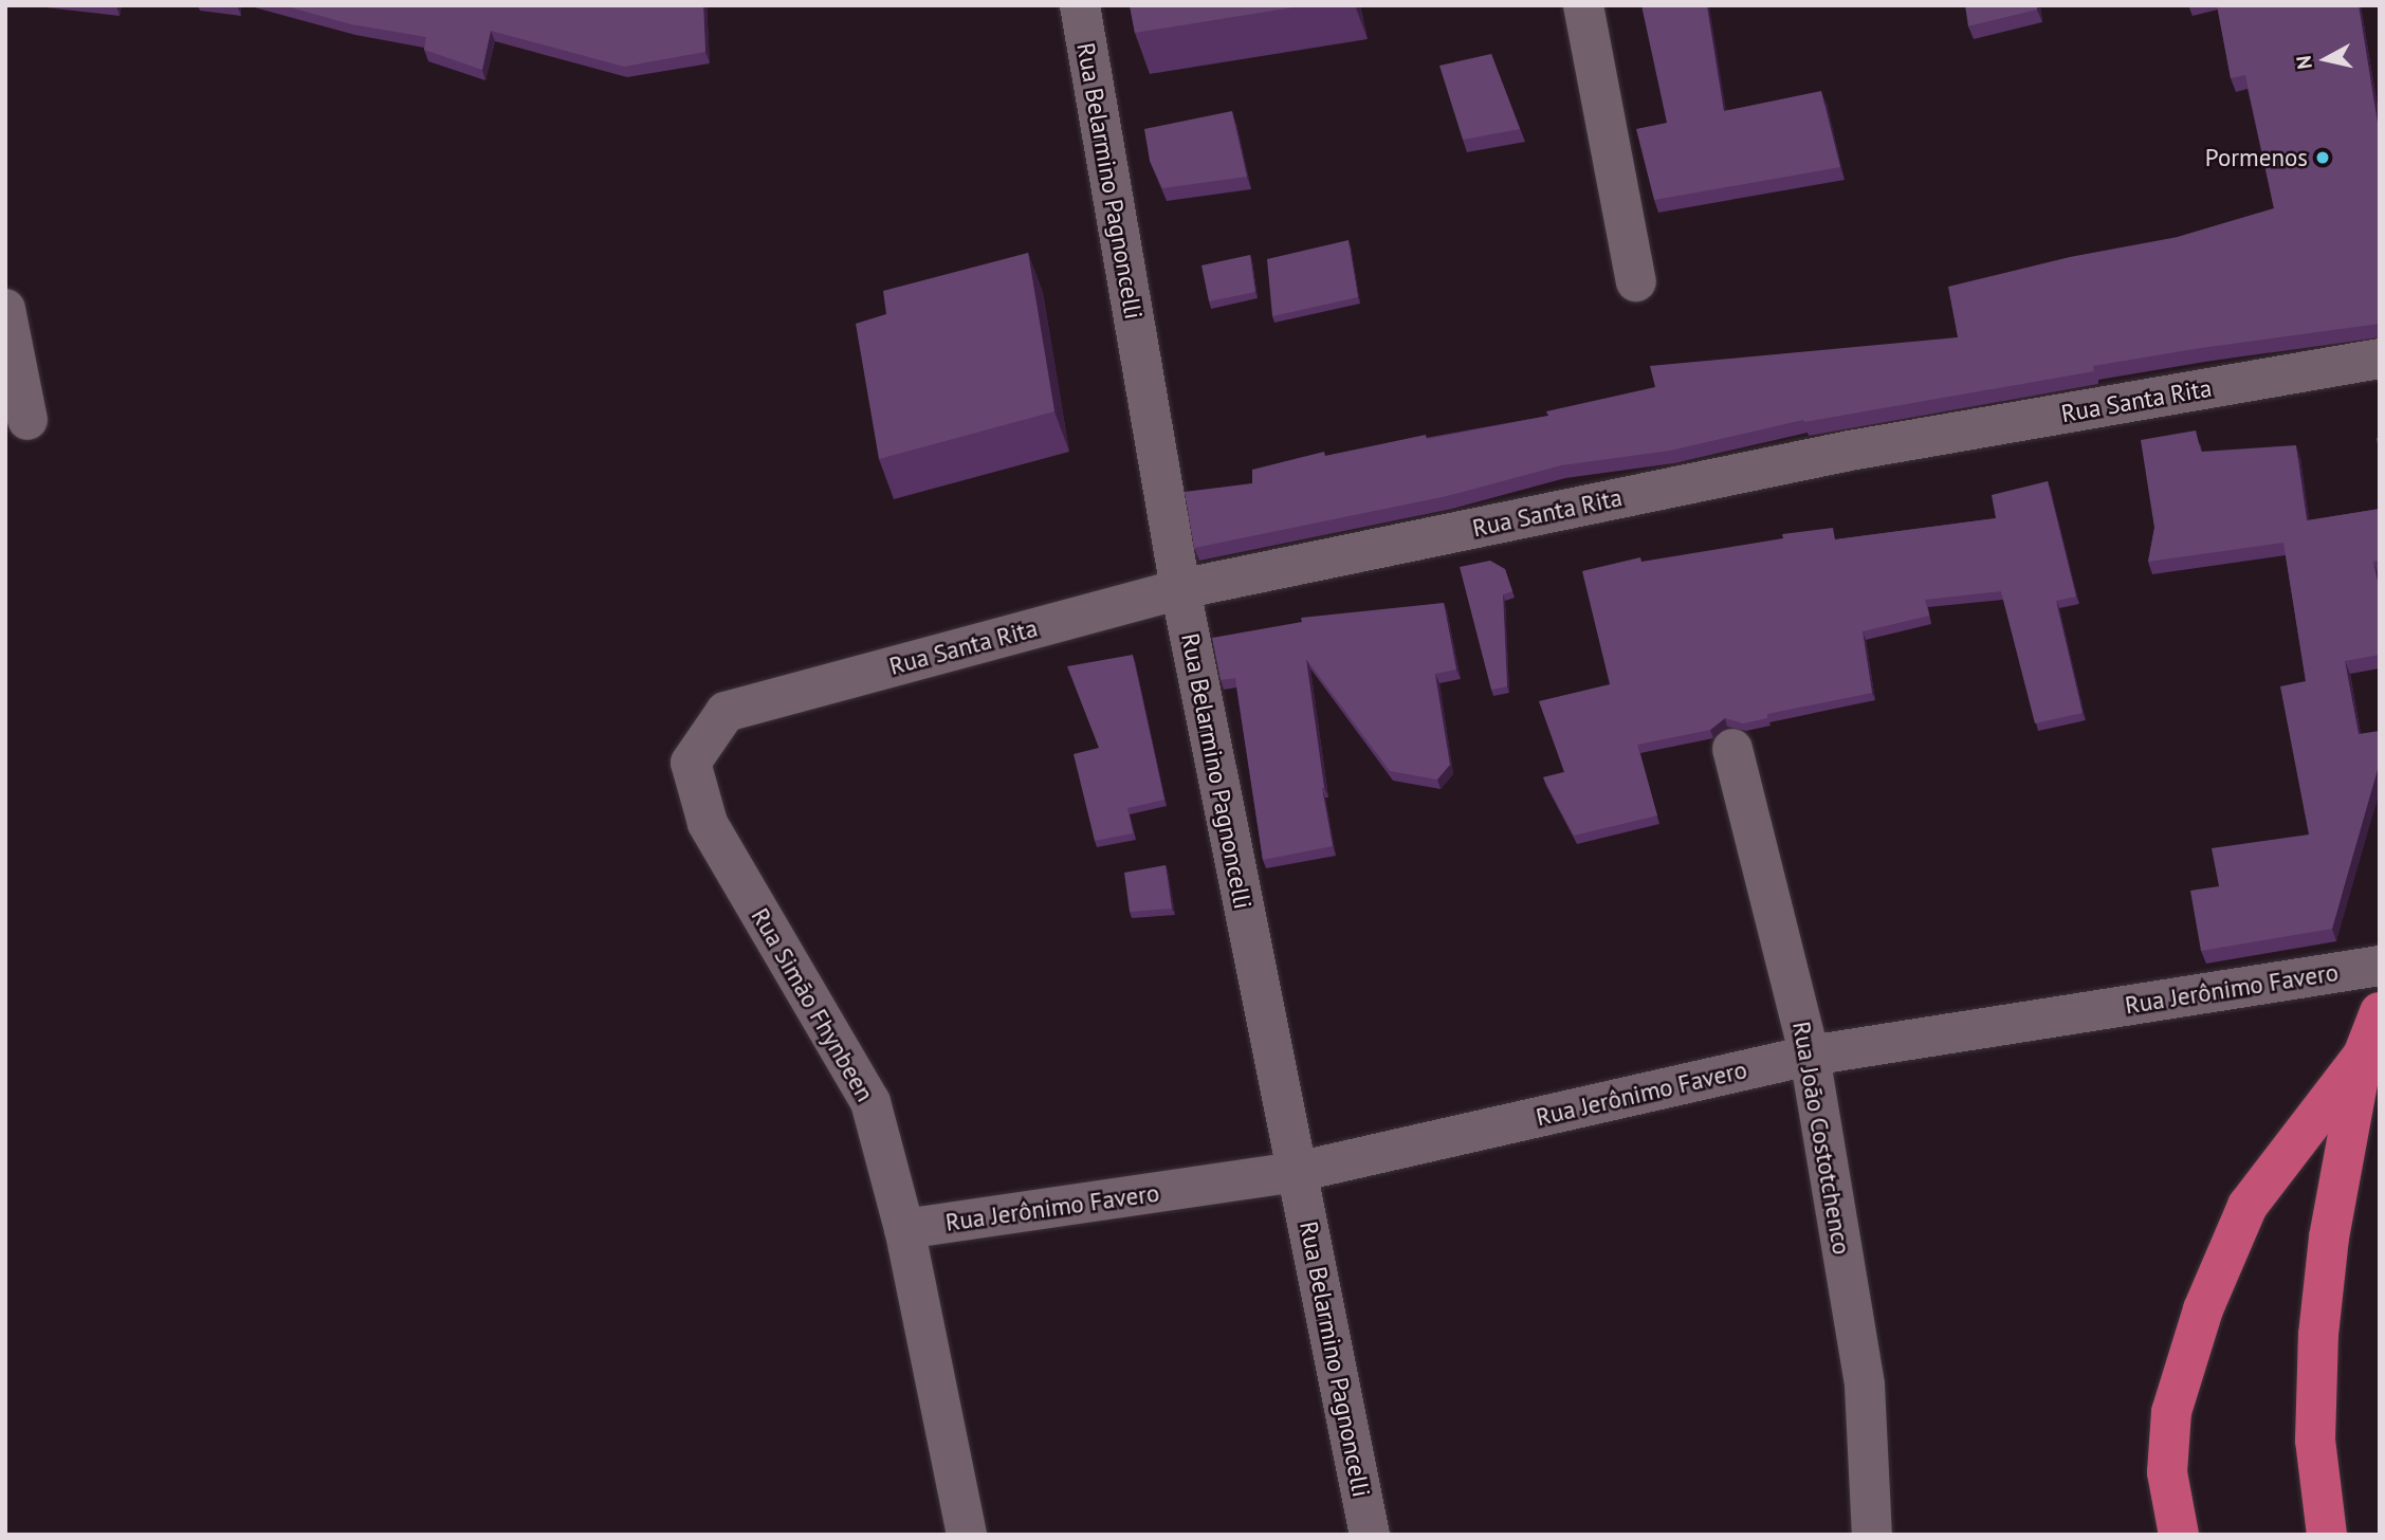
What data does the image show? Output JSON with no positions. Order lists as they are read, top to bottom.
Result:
{
  "streets": {
    "street": [
      "Rua Belarmino Pagnoncelli",
      "Rua Santa Rita",
      "Rua Jerônimo Favero",
      "Rua Simão Fhynbeen",
      "Rua João Costotchenco"
    ]
  },
  "crossings": [
    ["Rua Belarmino Pagnoncelli", "Rua Santa Rita"],
    ["Rua Belarmino Pagnoncelli", "Rua Jerônimo Favero"],
    ["Rua Santa Rita", "Rua Simão Fhynbeen"],
    ["Rua Jerônimo Favero", "Rua Simão Fhynbeen"],
    ["Rua Jerônimo Favero", "Rua João Costotchenco"]
  ],
  "places": ["Pormenos"],
  "north": "left"
}
